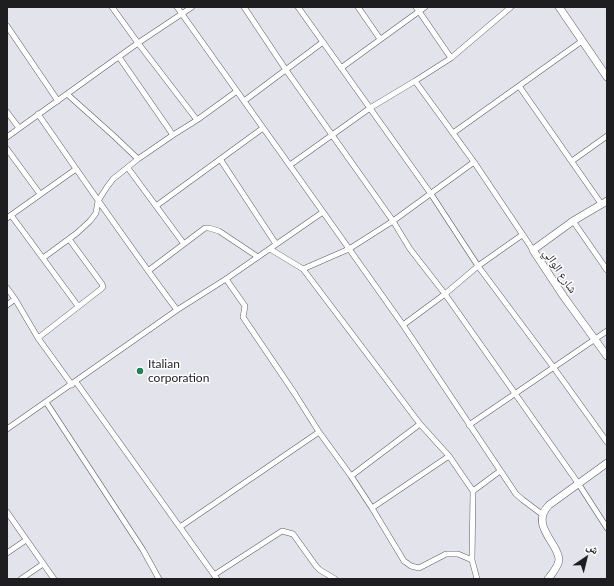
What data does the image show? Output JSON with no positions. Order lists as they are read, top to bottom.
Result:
{
  "streets": {
    "main road": ["شارع الوالي"]
  },
  "places": ["Italian corporation"],
  "north": "top right"
}
